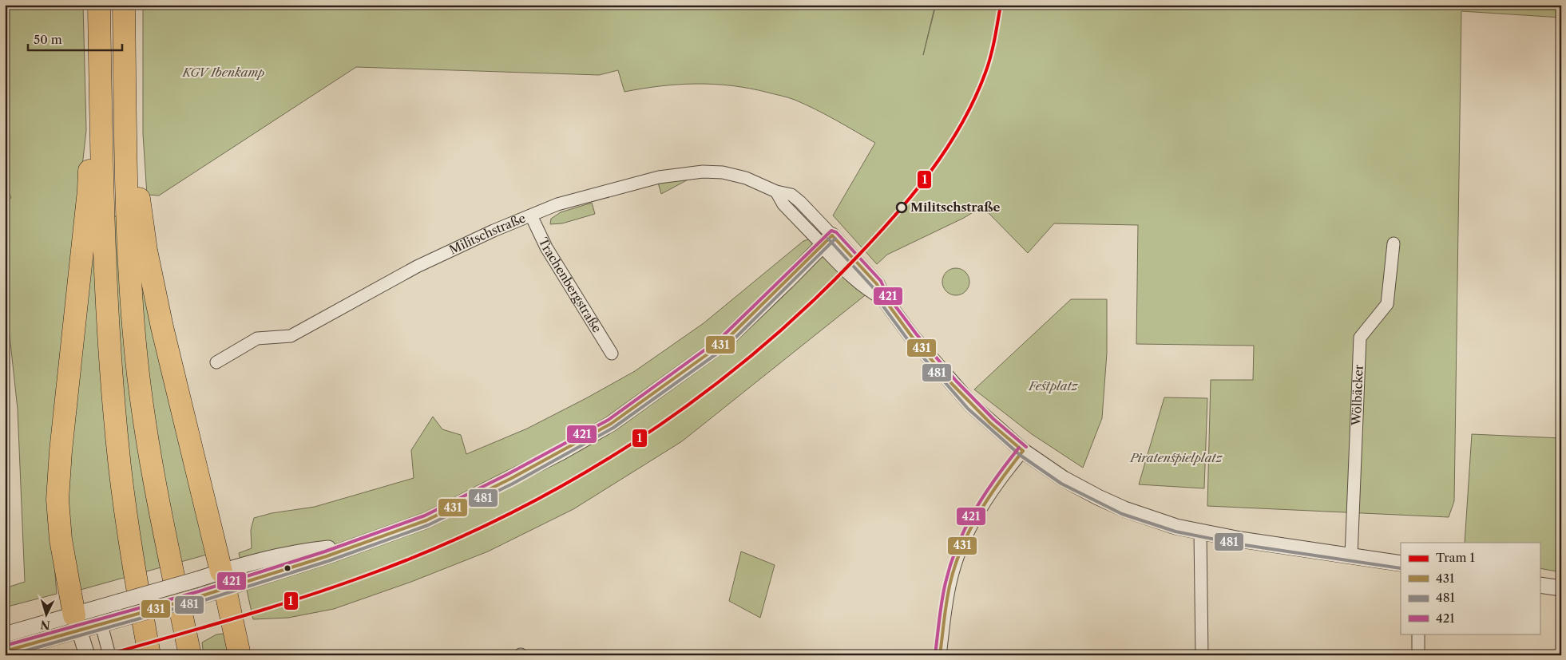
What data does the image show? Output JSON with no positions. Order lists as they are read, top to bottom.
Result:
{
  "streets": {
    "street": ["Militschstraße", "Trachenbergstraße", "Wölbäcker"]
  },
  "crossings": [
    ["Militschstraße", "Trachenbergstraße"]
  ],
  "parks": ["KGV Ibenkamp", "Festplatz", "Piratenspielplatz"],
  "places": ["Militschstraße"],
  "lines": [
    "tram line 1",
    "transit line 421",
    "transit line 431",
    "transit line 481"
  ],
  "legend": [
    "Tram 1",
    "431",
    "481",
    "421"
  ],
  "scale_bar": "50 m",
  "north": "bottom"
}
